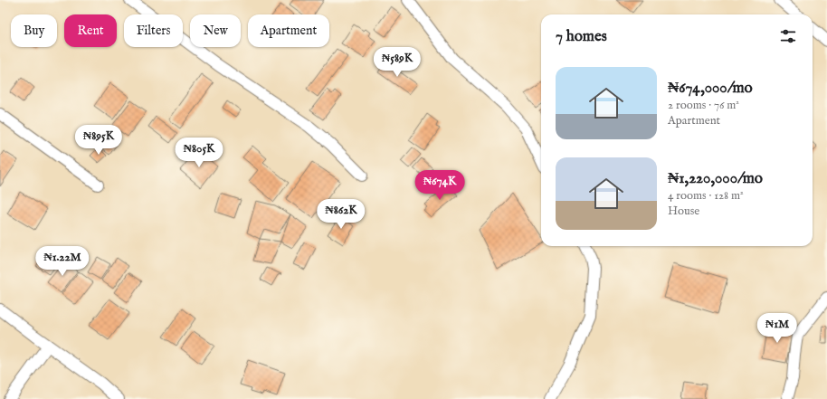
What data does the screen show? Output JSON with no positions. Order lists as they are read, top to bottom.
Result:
{
  "page": {
    "chip": [
      "Buy",
      "Rent",
      "Filters",
      "New",
      "Apartment"
    ],
    "heading": "7 homes",
    "price": [
      "₦589K",
      "₦895K",
      "₦805K",
      "₦674K",
      "₦862K",
      "₦1.22M",
      "₦1M"
    ],
    "list": [
      {
        "name": "₦674,000/mo",
        "note": "2 rooms · 76 m² · Apartment"
      },
      {
        "name": "₦1,220,000/mo",
        "note": "4 rooms · 128 m² · House"
      }
    ]
  }
}
